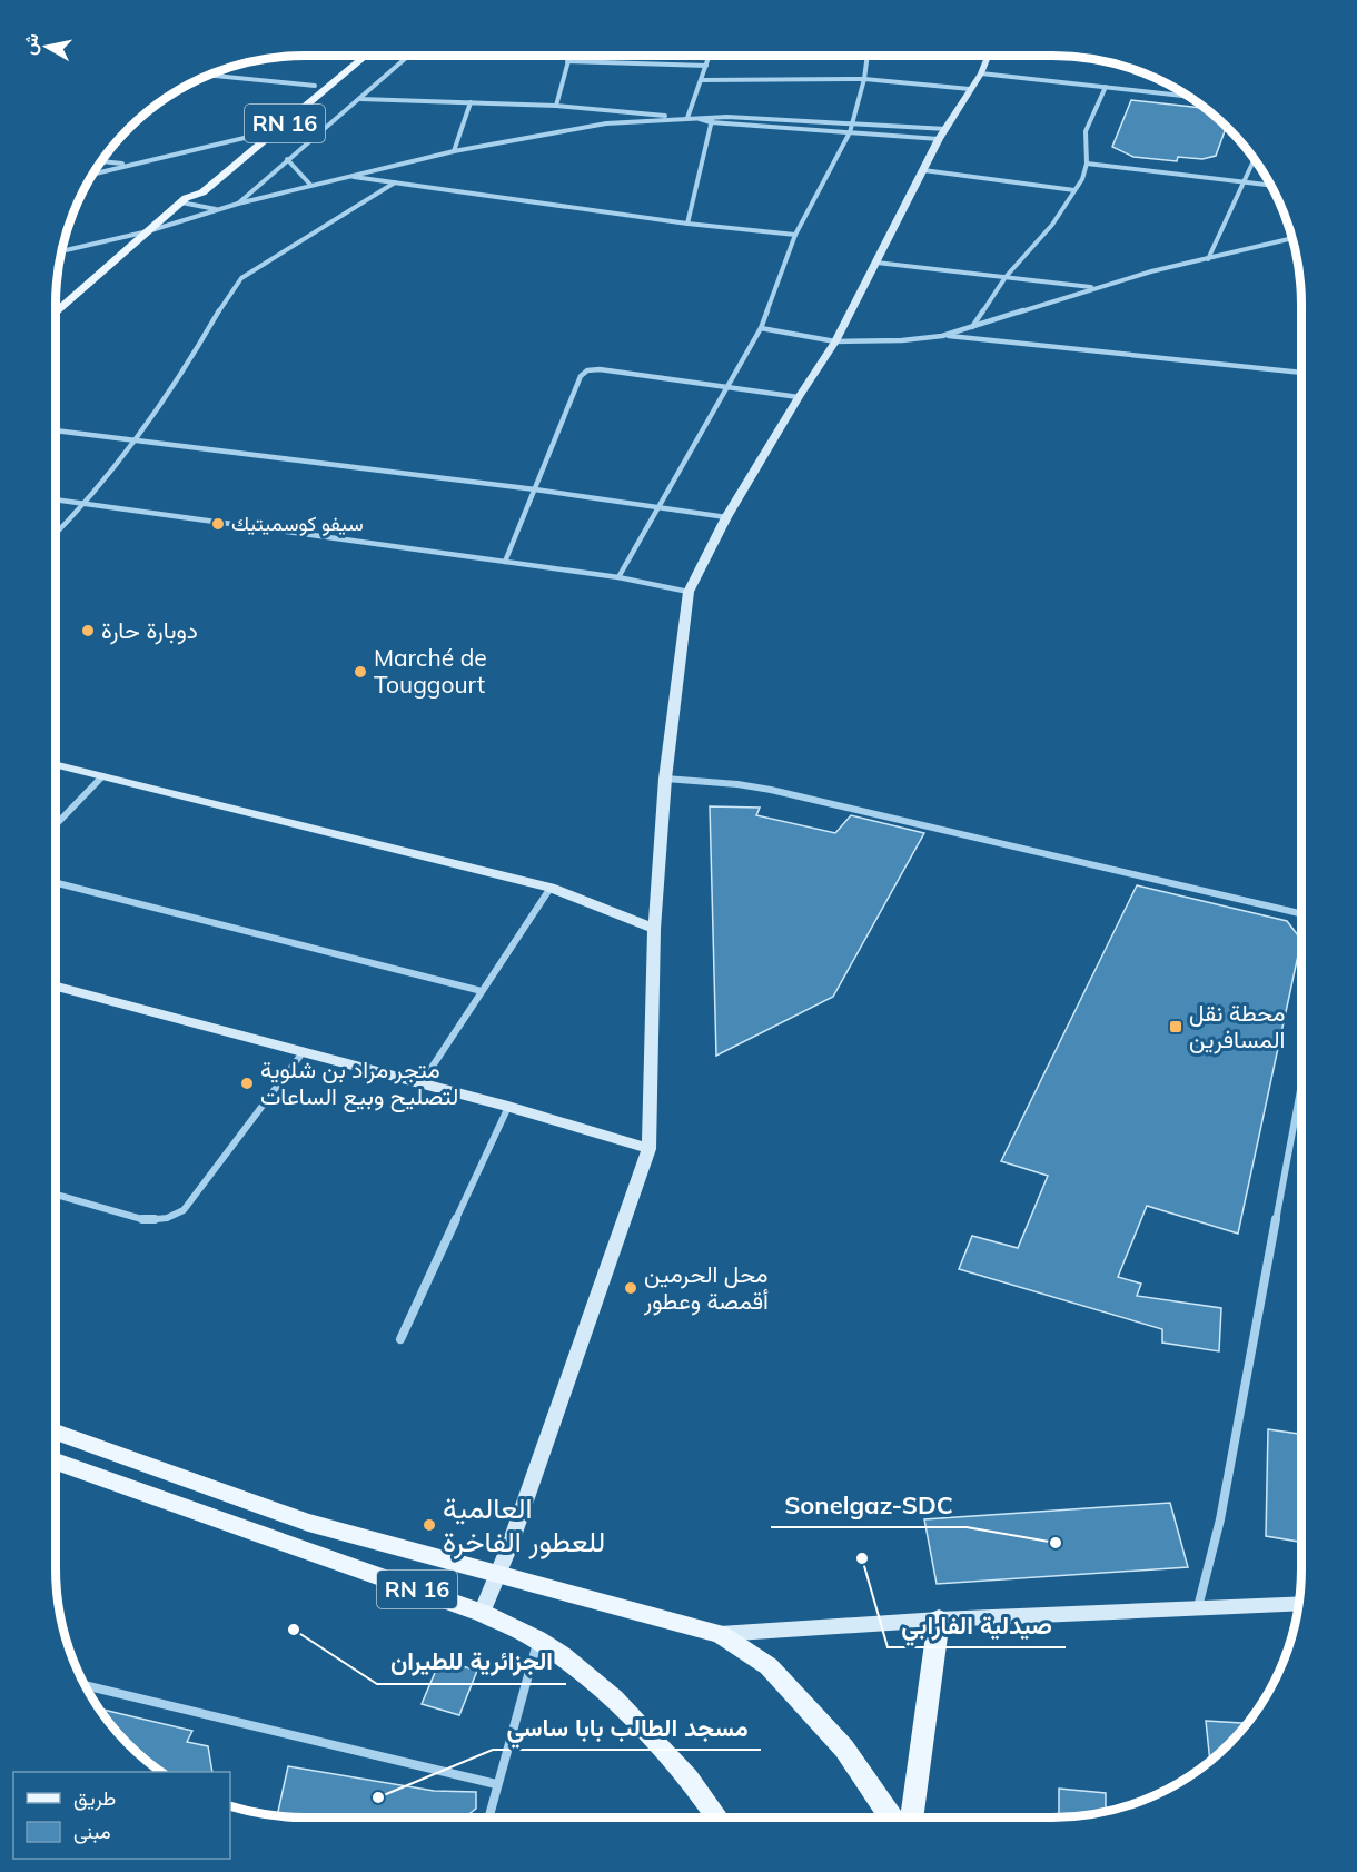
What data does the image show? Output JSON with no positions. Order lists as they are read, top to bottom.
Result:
{
  "streets": {
    "main road": ["RN 16"]
  },
  "places": {
    "other": [
      "سيفو كوسميتيك",
      "دوبارة حارة",
      "Marché de Touggourt",
      "متجر مراد بن شلوية لتصليح وبيع الساعات",
      "محل الحرمين أقمصة وعطور",
      "العالمية للعطور الفاخرة",
      "Sonelgaz-SDC",
      "صيدلية الفارابي",
      "الجزائرية للطيران",
      "مسجد الطالب بابا ساسي"
    ],
    "transit": ["محطة نقل المسافرين"]
  },
  "legend": ["طريق", "مبنى"],
  "north": "left"
}
